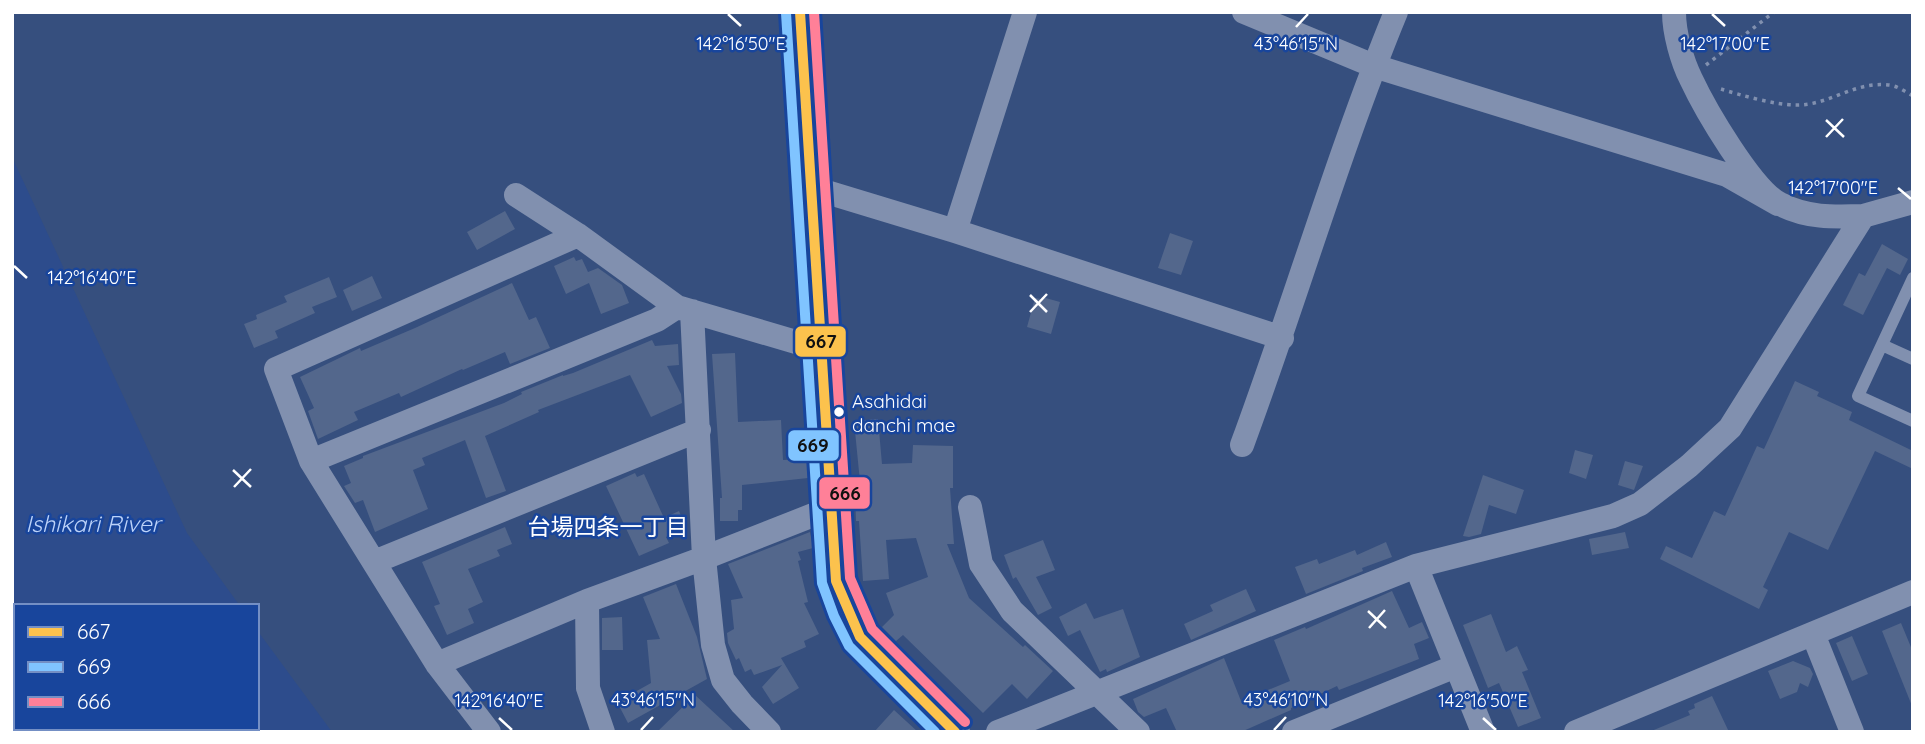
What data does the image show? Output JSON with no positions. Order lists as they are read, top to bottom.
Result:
{
  "districts": ["台場四条一丁目"],
  "water": ["Ishikari River"],
  "places": ["Asahidai danchi mae"],
  "lines": ["transit line 667", "transit line 666", "transit line 669"],
  "legend": ["667", "669", "666"],
  "coordinates": [
    "142°16'50\"E",
    "142°17'00\"E",
    "43°46'15\"N",
    "142°16'40\"E",
    "43°46'10\"N"
  ]
}
